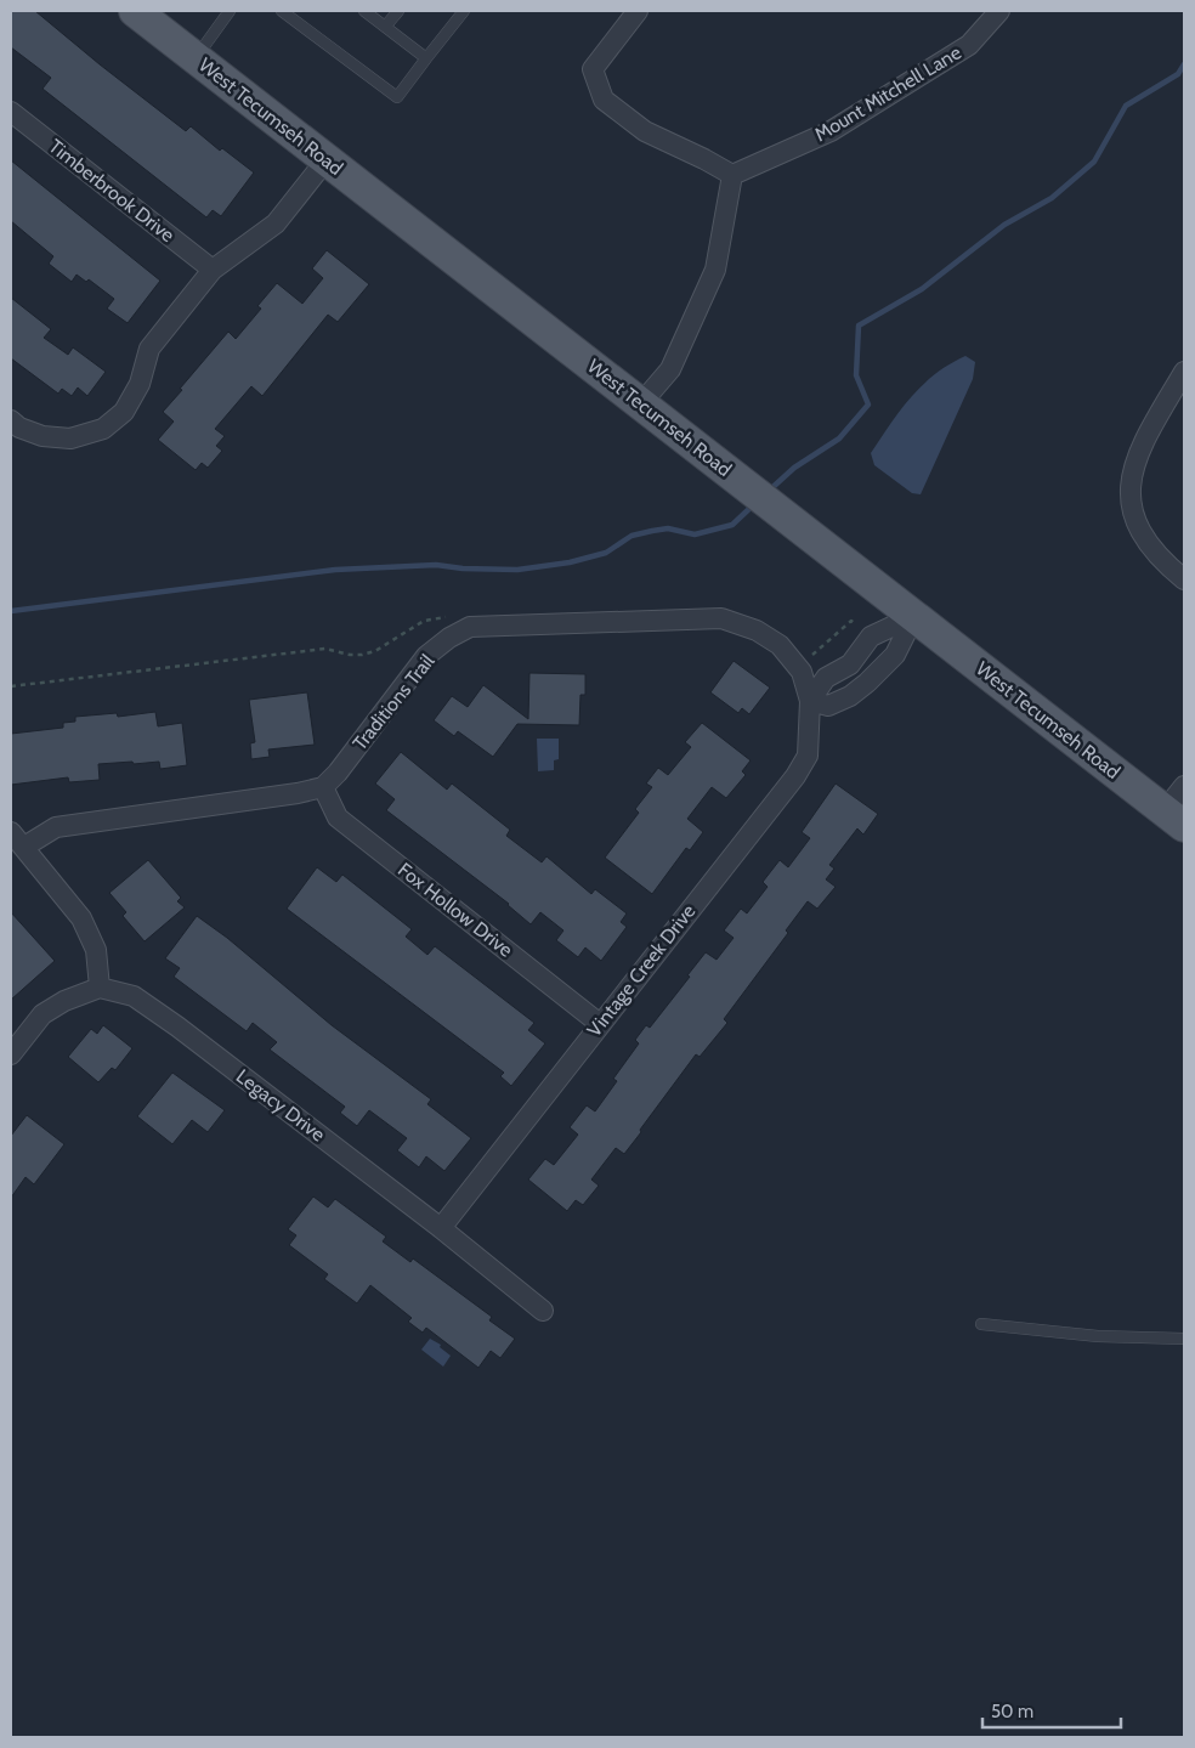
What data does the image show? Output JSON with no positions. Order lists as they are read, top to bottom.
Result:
{
  "streets": {
    "main road": ["West Tecumseh Road"],
    "street": [
      "Mount Mitchell Lane",
      "Timberbrook Drive",
      "Traditions Trail",
      "Fox Hollow Drive",
      "Vintage Creek Drive",
      "Legacy Drive"
    ]
  },
  "crossings": [
    ["Traditions Trail", "Fox Hollow Drive"],
    ["Traditions Trail", "Vintage Creek Drive"],
    ["Fox Hollow Drive", "Vintage Creek Drive"],
    ["Vintage Creek Drive", "Legacy Drive"]
  ],
  "scale_bar": "50 m"
}
